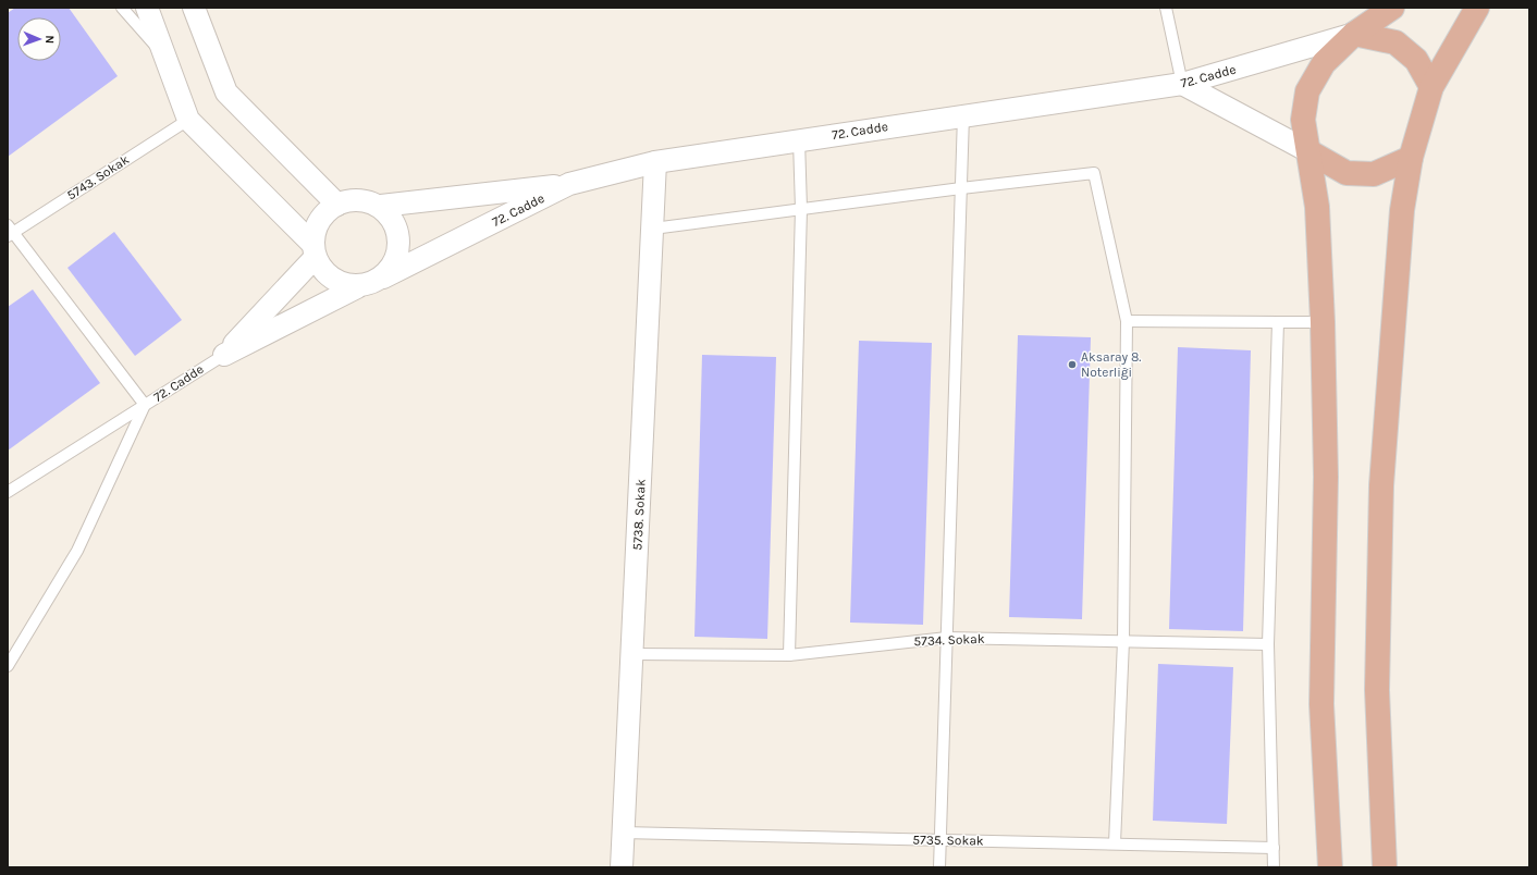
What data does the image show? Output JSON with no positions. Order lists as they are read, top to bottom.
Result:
{
  "streets": {
    "street": ["72. Cadde", "5738. Sokak"],
    "lane": ["5743. Sokak", "5734. Sokak", "5735. Sokak"]
  },
  "crossings": [
    ["72. Cadde", "5738. Sokak"],
    ["5738. Sokak", "5734. Sokak"],
    ["5738. Sokak", "5735. Sokak"]
  ],
  "places": ["Aksaray 8. Noterliği"],
  "north": "right"
}
